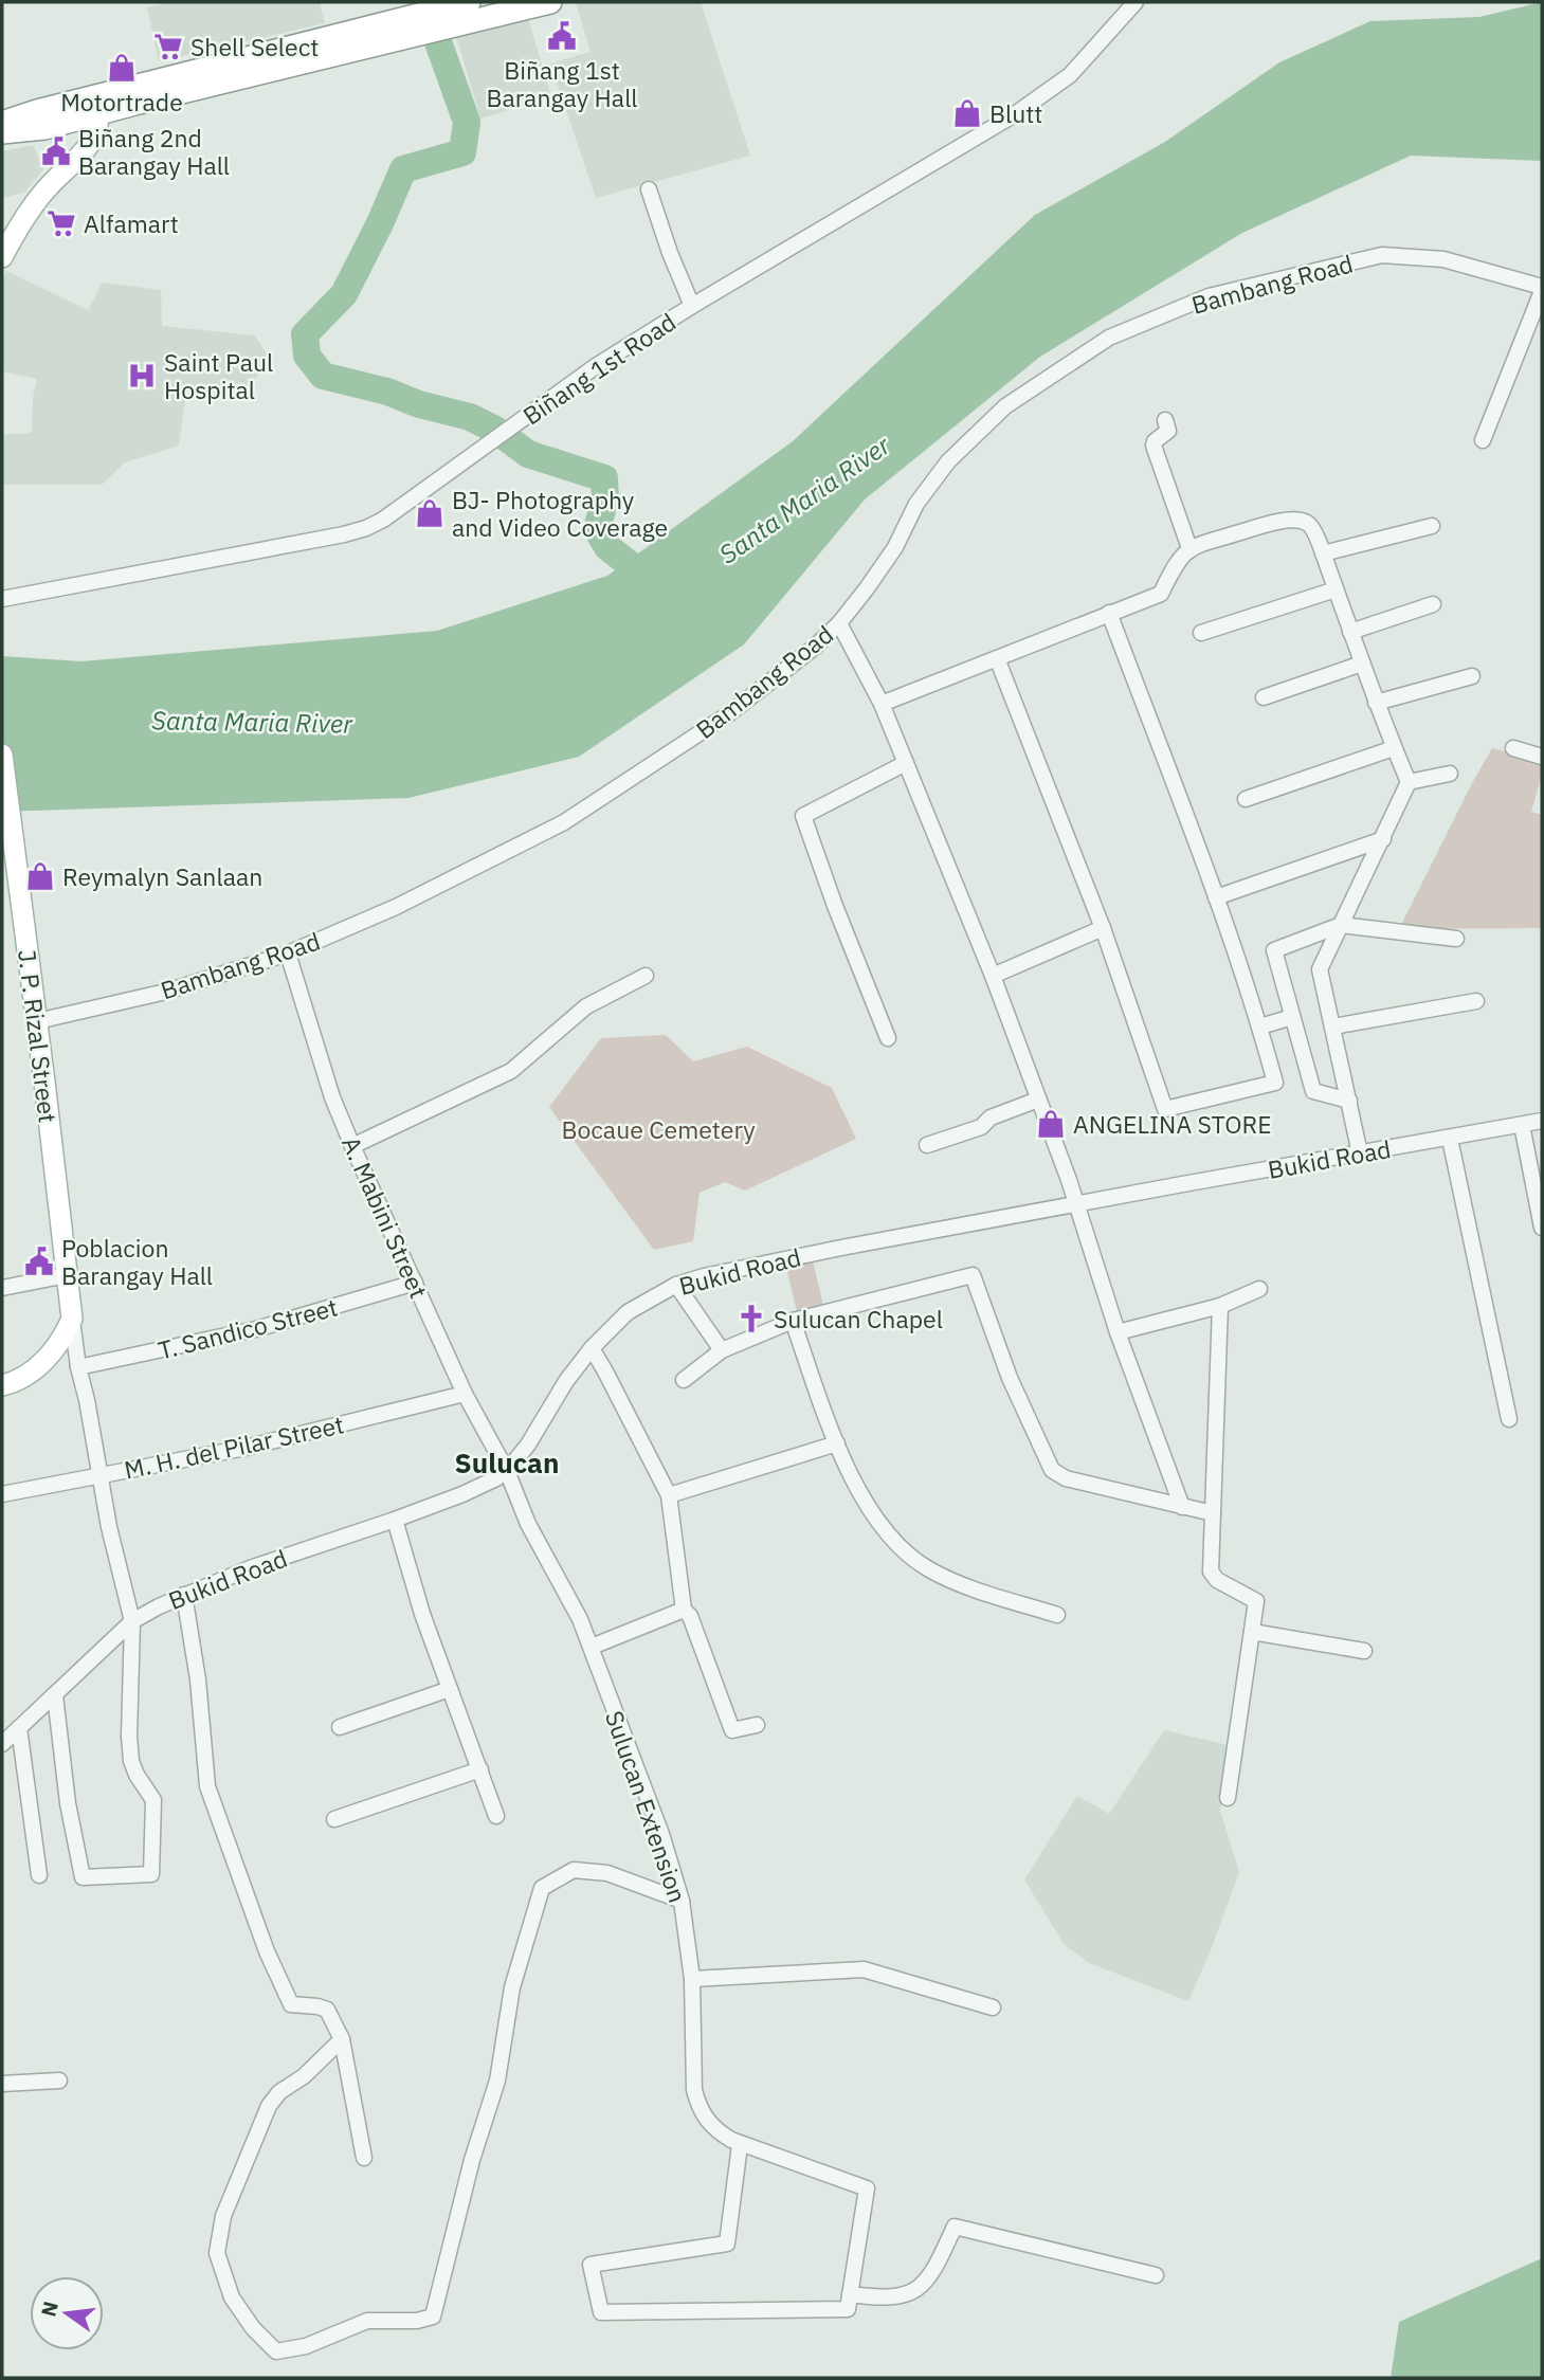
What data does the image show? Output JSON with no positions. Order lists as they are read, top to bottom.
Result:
{
  "streets": {
    "main road": ["J. P. Rizal Street"],
    "street": [
      "Bambang Road",
      "Biñang 1st Road",
      "Bukid Road",
      "A. Mabini Street",
      "T. Sandico Street",
      "M. H. del Pilar Street",
      "Sulucan Extension"
    ]
  },
  "crossings": [
    ["Bambang Road", "J. P. Rizal Street"],
    ["Bambang Road", "A. Mabini Street"],
    ["Bukid Road", "A. Mabini Street"],
    ["Bukid Road", "Sulucan Extension"],
    ["A. Mabini Street", "T. Sandico Street"],
    ["A. Mabini Street", "M. H. del Pilar Street"],
    ["A. Mabini Street", "Sulucan Extension"]
  ],
  "districts": ["Sulucan"],
  "water": ["Santa Maria River"],
  "parks": ["Bocaue Cemetery"],
  "places": {
    "public building": ["Biñang 1st Barangay Hall", "Biñang 2nd Barangay Hall", "Poblacion Barangay Hall"],
    "supermarket": ["Shell Select", "Alfamart"],
    "shop": [
      "Motortrade",
      "Blutt",
      "BJ- Photography and Video Coverage",
      "Reymalyn Sanlaan",
      "ANGELINA STORE"
    ],
    "hospital": ["Saint Paul Hospital"],
    "church": ["Sulucan Chapel"]
  },
  "north": "left"
}
